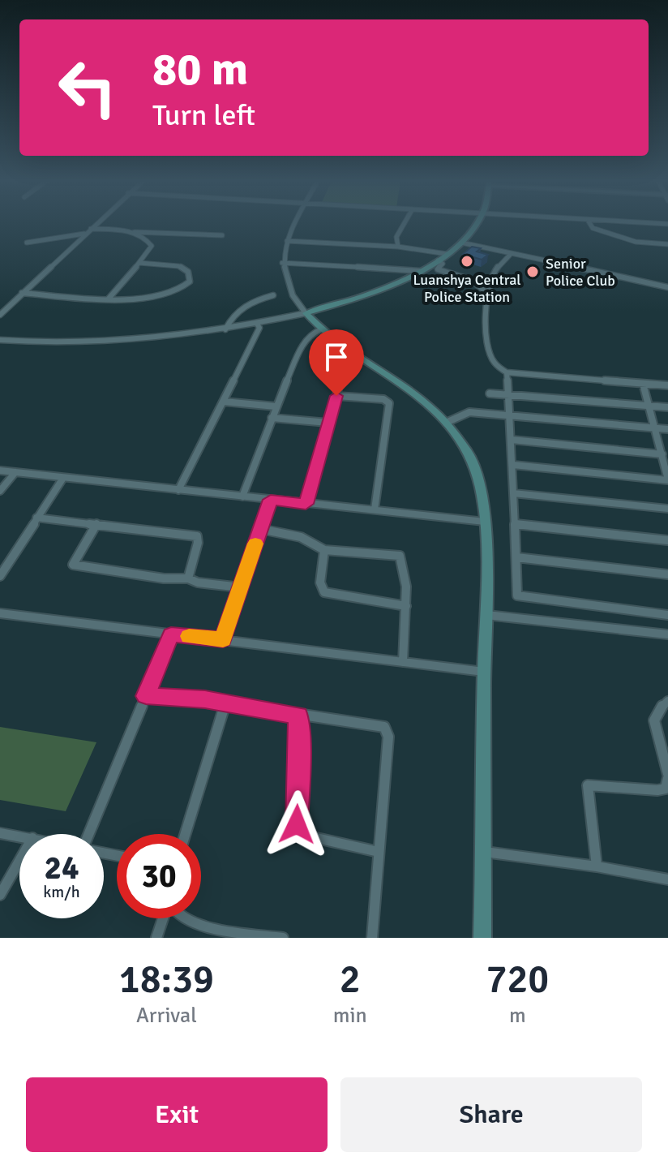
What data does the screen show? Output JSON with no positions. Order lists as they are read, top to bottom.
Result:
{
  "places": ["Luanshya Central Police Station", "Senior Police Club"],
  "page": {
    "turn": ["80 m", "Turn left"],
    "speed": "24 km/h",
    "limit": "30",
    "eta": [
      "18:39",
      "Arrival",
      "2",
      "min",
      "720",
      "m"
    ],
    "buttons": ["Exit", "Share"]
  }
}
